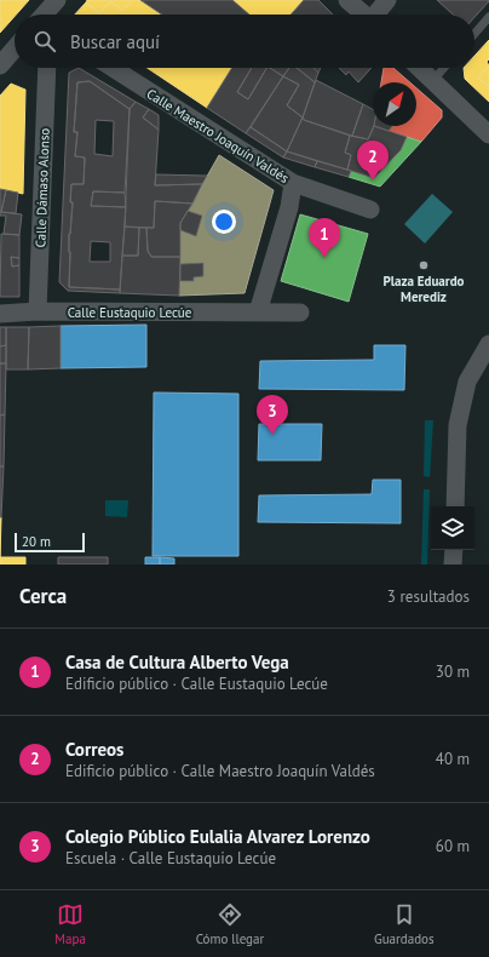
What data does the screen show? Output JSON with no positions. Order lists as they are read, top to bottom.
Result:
{
  "streets": {
    "street": ["Calle Maestro Joaquín Valdés", "Calle Dámaso Alonso", "Calle Eustaquio Lecúe"]
  },
  "crossings": [
    ["Calle Dámaso Alonso", "Calle Eustaquio Lecúe"]
  ],
  "places": ["Plaza Eduardo Merediz"],
  "scale_bar": "20 m",
  "north": "top right",
  "page": {
    "search": "Buscar aquí",
    "pins": ["2", "1", "3"],
    "scale": "20 m",
    "heading": ["Cerca", "3 resultados"],
    "list": [
      {
        "mark": "1",
        "name": "Casa de Cultura Alberto Vega",
        "note": "Edificio público · Calle Eustaquio Lecúe",
        "value": "30 m"
      },
      {
        "mark": "2",
        "name": "Correos",
        "note": "Edificio público · Calle Maestro Joaquín Valdés",
        "value": "40 m"
      },
      {
        "mark": "3",
        "name": "Colegio Público Eulalia Alvarez Lorenzo",
        "note": "Escuela · Calle Eustaquio Lecúe",
        "value": "60 m"
      }
    ],
    "nav": ["Mapa", "Cómo llegar", "Guardados"]
  }
}
